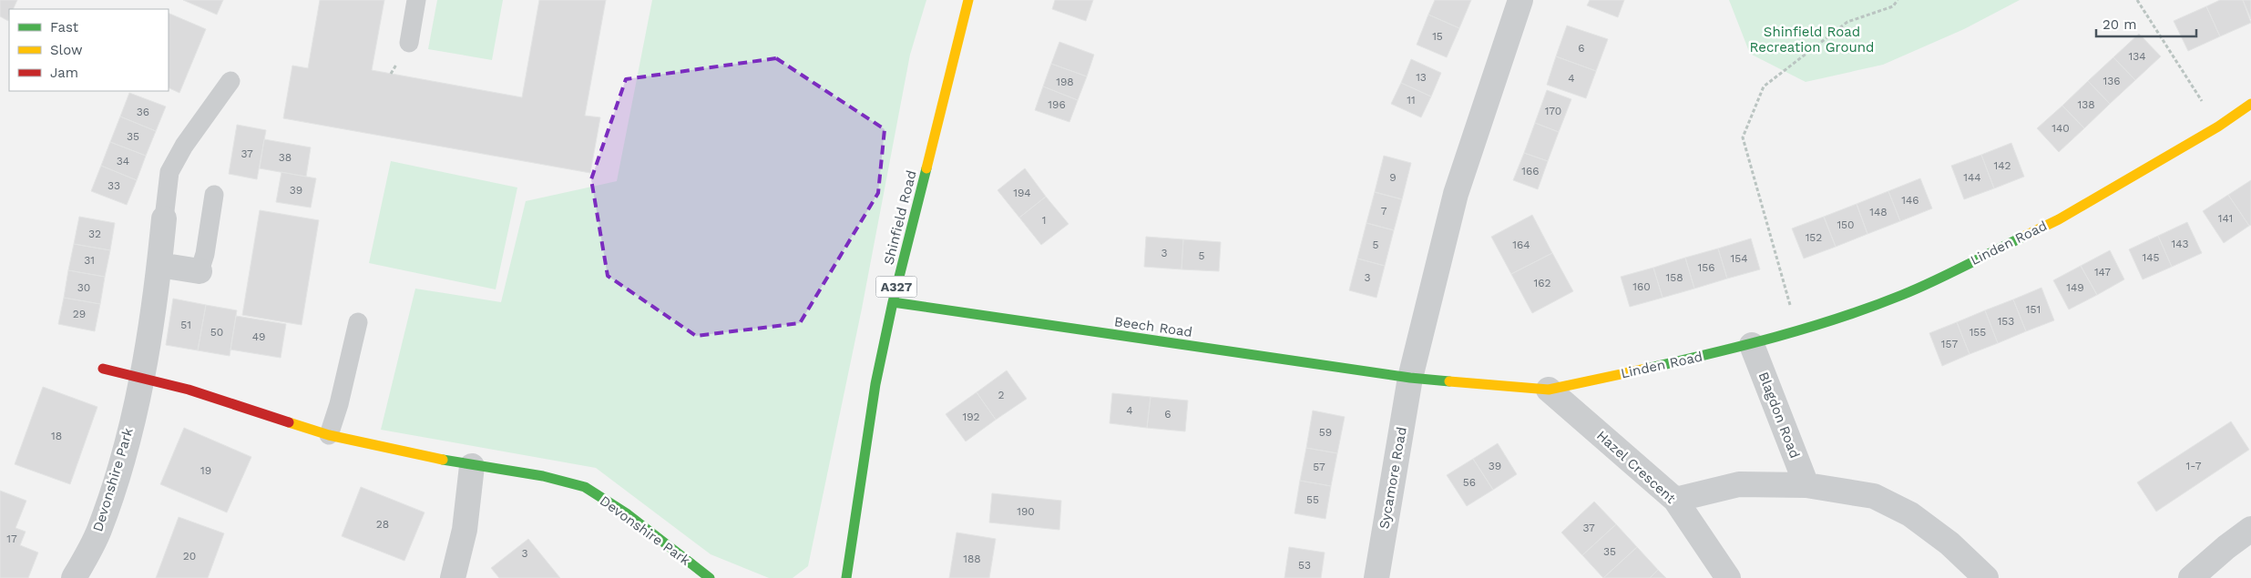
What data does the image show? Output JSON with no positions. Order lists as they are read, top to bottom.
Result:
{
  "streets": {
    "street": [
      "Shinfield Road",
      "Linden Road",
      "A327",
      "Beech Road",
      "Blagdon Road",
      "Hazel Crescent",
      "Sycamore Road",
      "Devonshire Park"
    ]
  },
  "crossings": [
    ["Shinfield Road", "Beech Road"],
    ["Linden Road", "Beech Road"],
    ["Linden Road", "Blagdon Road"],
    ["Linden Road", "Hazel Crescent"],
    ["Linden Road", "Sycamore Road"],
    ["Beech Road", "Sycamore Road"]
  ],
  "parks": ["Shinfield Road Recreation Ground"],
  "house_numbers": [
    "15",
    "6",
    "134",
    "13",
    "4",
    "136",
    "198",
    "11",
    "196",
    "138",
    "170",
    "36",
    "140",
    "35",
    "37",
    "38",
    "34",
    "142",
    "166",
    "9",
    "144",
    "33",
    "39",
    "194",
    "146",
    "7",
    "148",
    "141",
    "1",
    "150",
    "32",
    "152",
    "143",
    "5",
    "164",
    "3",
    "5",
    "145",
    "154",
    "31",
    "156",
    "147",
    "3",
    "158",
    "162",
    "160",
    "30",
    "149",
    "151",
    "29",
    "153",
    "51",
    "50",
    "155",
    "49",
    "157",
    "2",
    "4",
    "6",
    "192",
    "59",
    "18",
    "39",
    "1-7",
    "57",
    "19",
    "56",
    "55",
    "190",
    "28",
    "37",
    "17",
    "35",
    "3",
    "20",
    "188",
    "53"
  ],
  "legend": ["Fast", "Slow", "Jam"],
  "scale_bar": "20 m"
}
